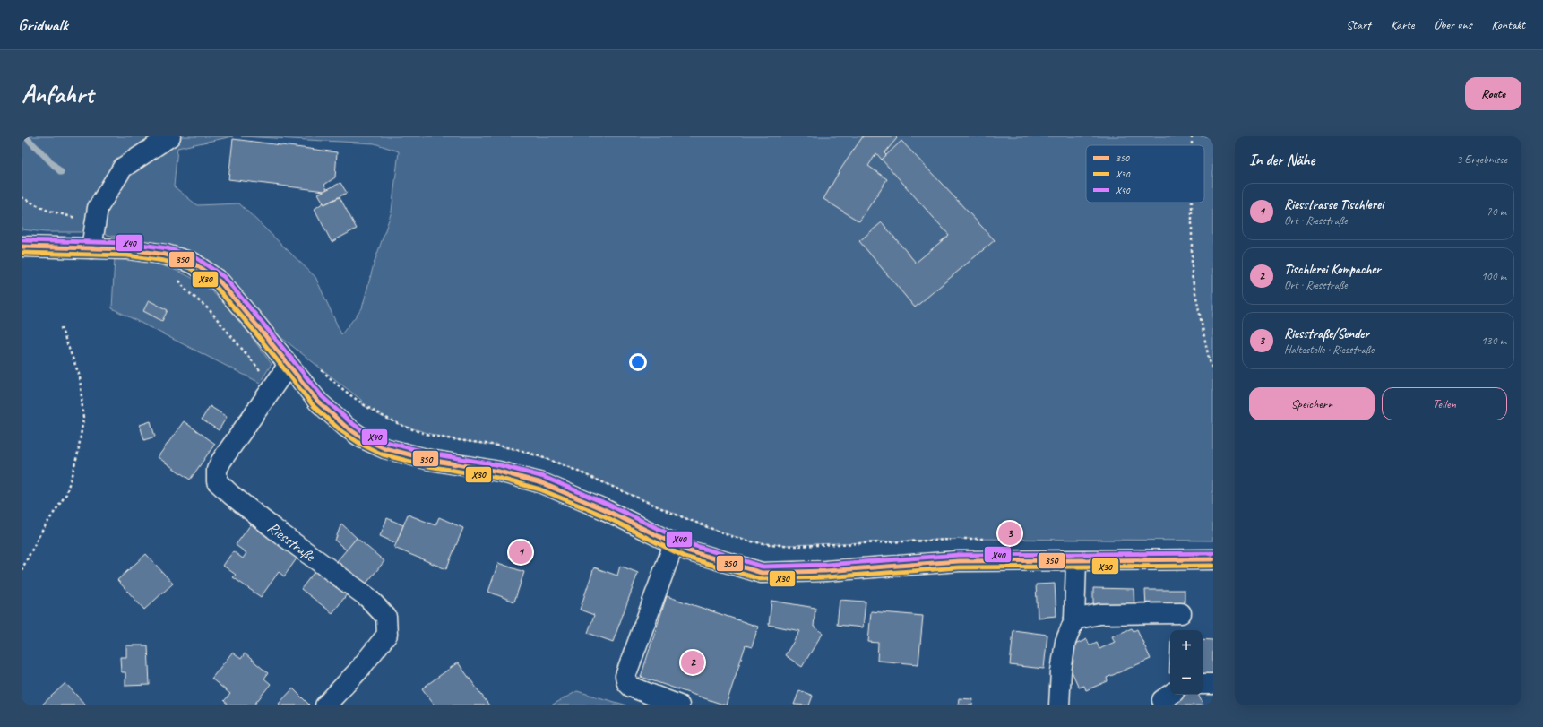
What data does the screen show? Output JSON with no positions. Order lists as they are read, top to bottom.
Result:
{
  "streets": {
    "main road": ["Riesstraße"]
  },
  "lines": ["transit line X40", "transit line 350", "transit line X30"],
  "legend": ["350", "X30", "X40"],
  "page": {
    "header": "Gridwalk",
    "nav": [
      "Start",
      "Karte",
      "Über uns",
      "Kontakt"
    ],
    "buttons": [
      "Route",
      ["Speichern", "Teilen"]
    ],
    "title": "Anfahrt",
    "heading": ["In der Nähe", "3 Ergebnisse"],
    "list": [
      {
        "mark": "1",
        "name": "Riesstrasse Tischlerei",
        "note": "Ort · Riesstraße",
        "value": "70 m"
      },
      {
        "mark": "2",
        "name": "Tischlerei Kompacher",
        "note": "Ort · Riesstraße",
        "value": "100 m"
      },
      {
        "mark": "3",
        "name": "Riesstraße/Sender",
        "note": "Haltestelle · Riesstraße",
        "value": "130 m"
      }
    ],
    "pins": ["3", "1", "2"],
    "map_buttons": ["+", "−"]
  }
}
